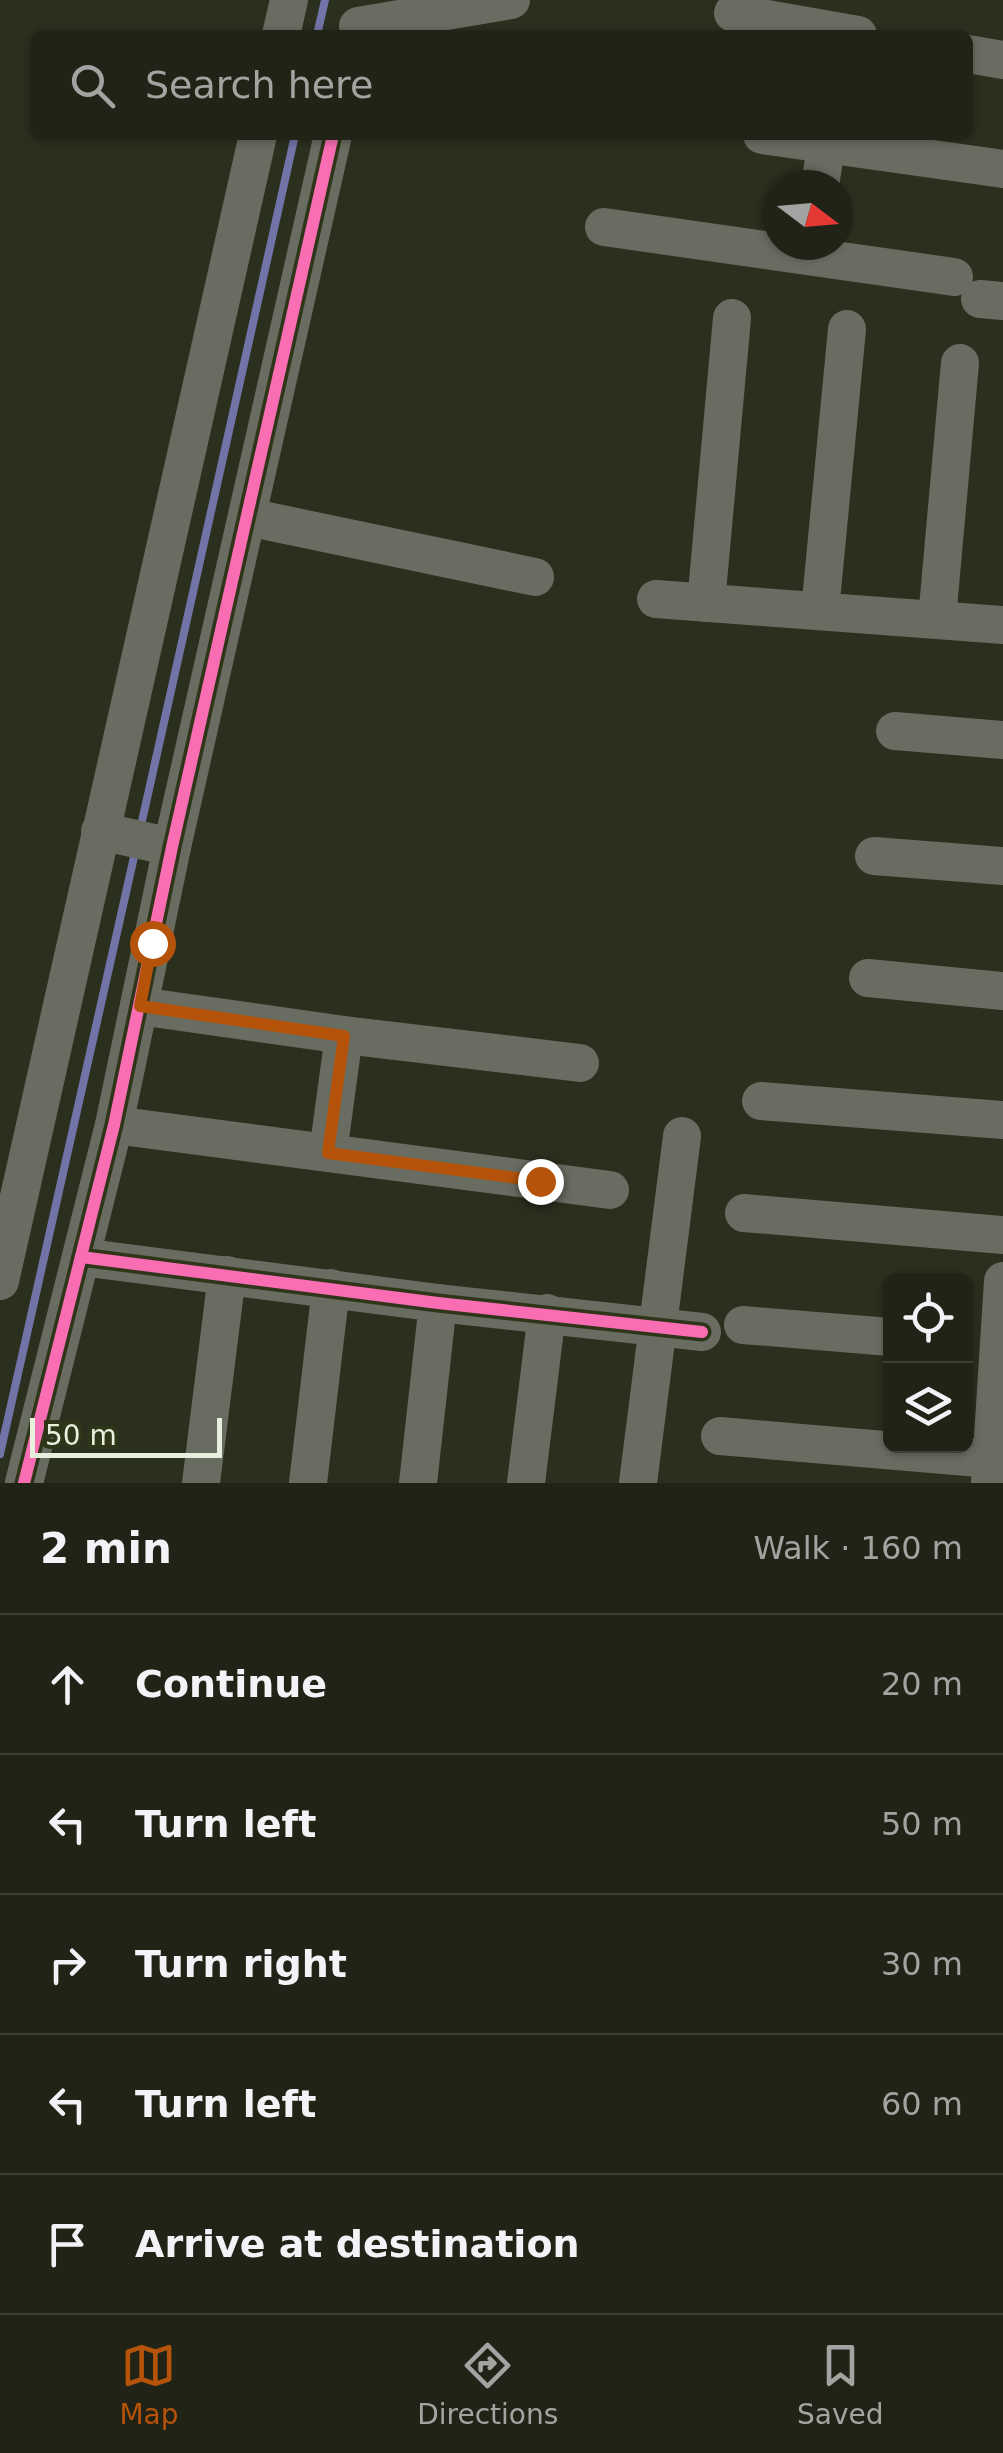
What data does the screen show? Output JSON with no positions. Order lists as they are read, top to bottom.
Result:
{
  "scale_bar": "50 m",
  "north": "right",
  "page": {
    "search": "Search here",
    "scale": "50 m",
    "heading": ["2 min", "Walk · 160 m"],
    "list": [
      ["Continue", "20 m"],
      ["Turn left", "50 m"],
      ["Turn right", "30 m"],
      ["Turn left", "60 m"],
      "Arrive at destination"
    ],
    "nav": ["Map", "Directions", "Saved"]
  }
}
